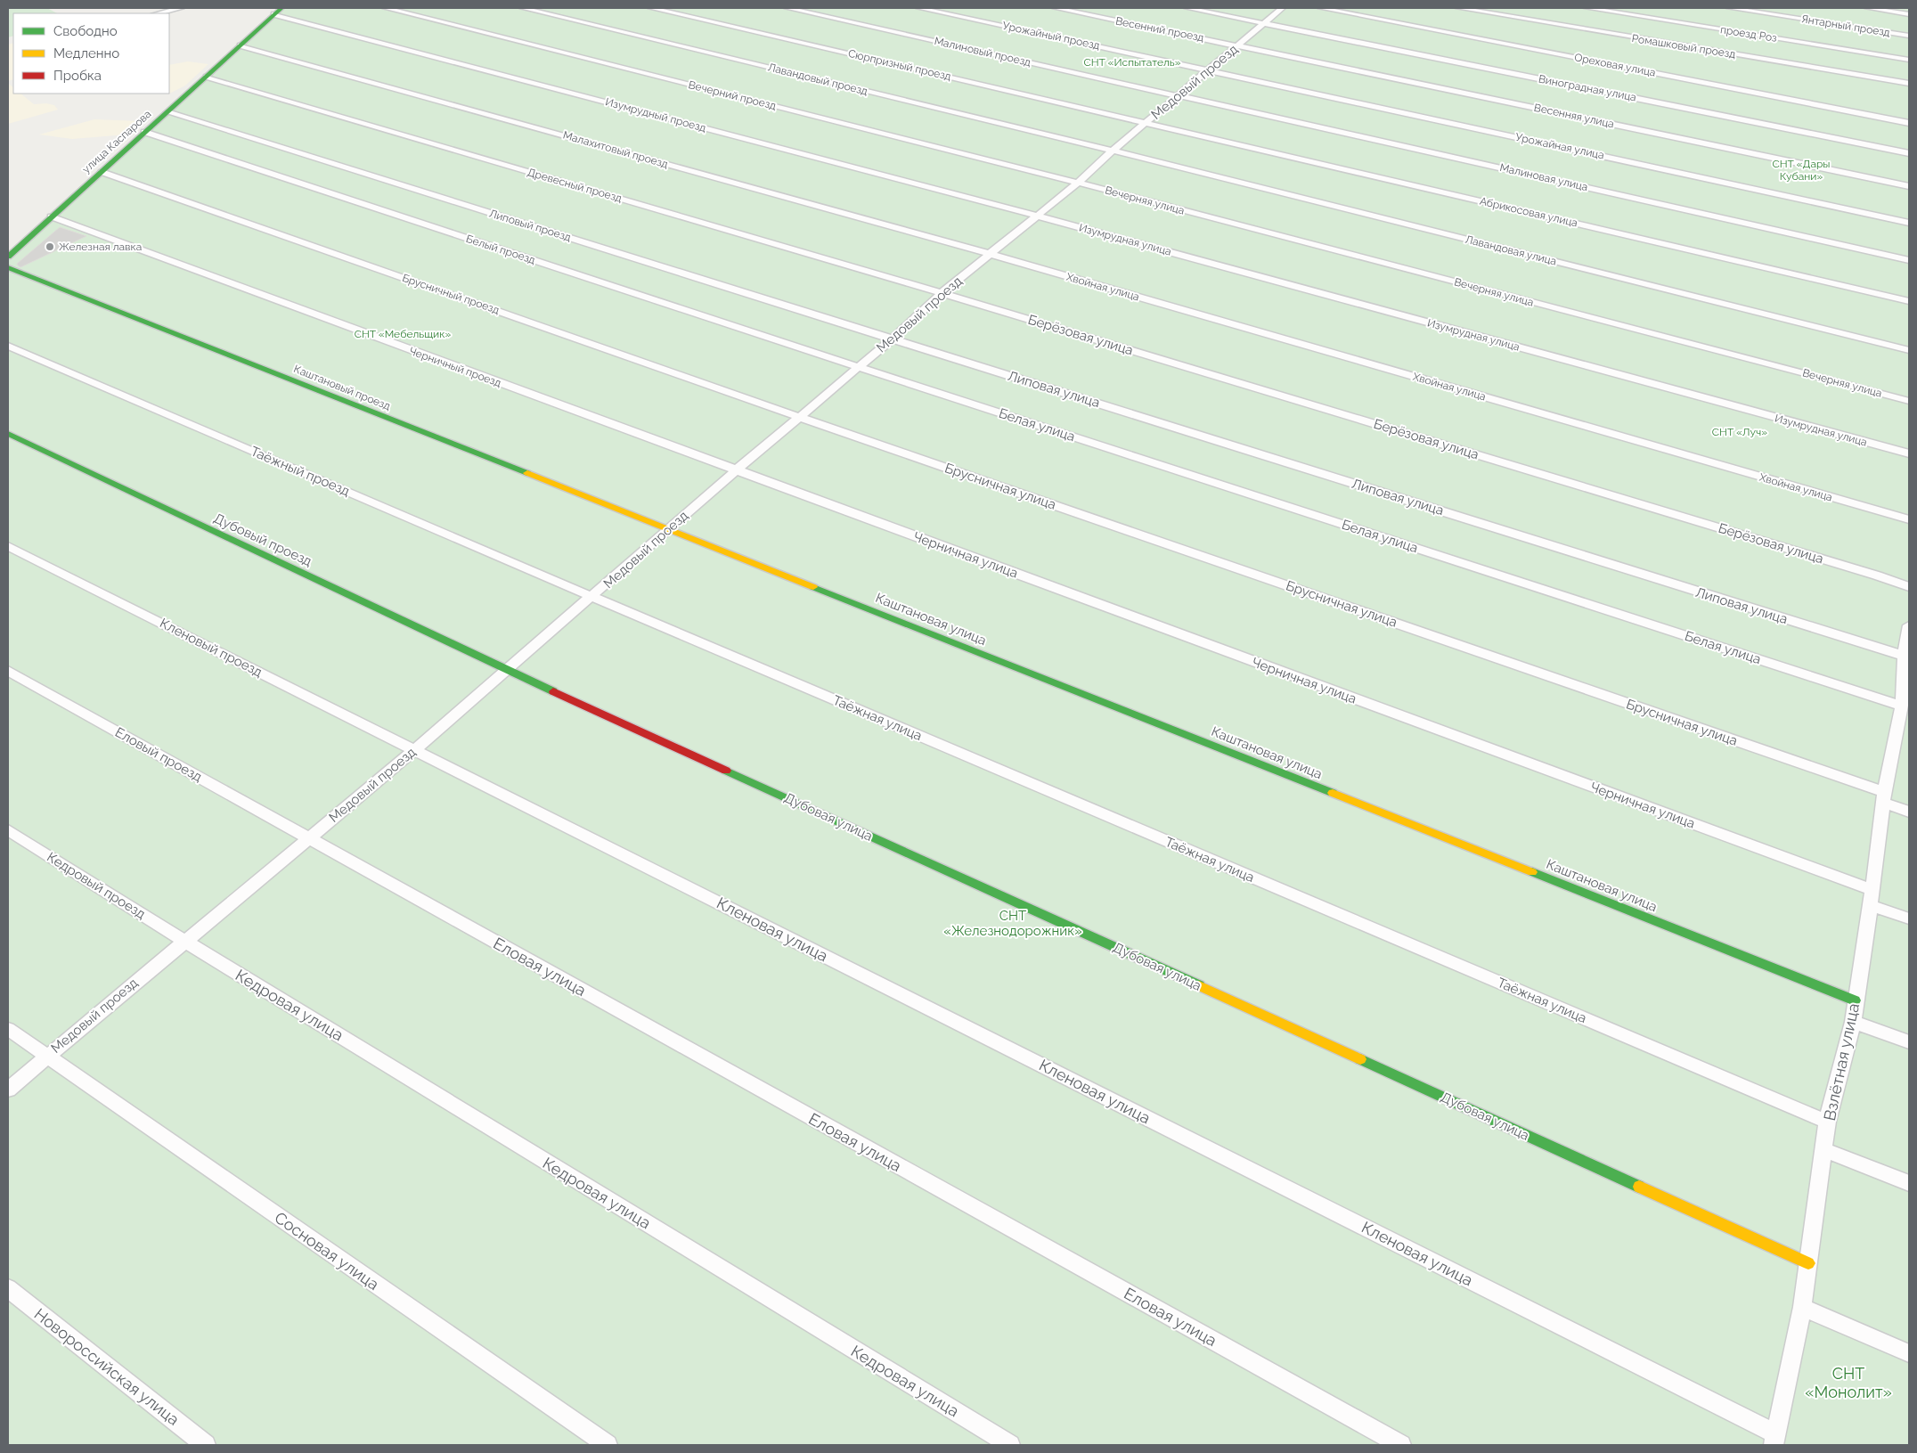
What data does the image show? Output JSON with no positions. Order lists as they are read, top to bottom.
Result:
{
  "streets": {
    "street": [
      "Янтарный проезд",
      "Весенний проезд",
      "проезд Роз",
      "Урожайный проезд",
      "Ромашковый проезд",
      "Малиновый проезд",
      "Сюрпризный проезд",
      "Ореховая улица",
      "Лавандовый проезд",
      "Медовый проезд",
      "Виноградная улица",
      "Вечерний проезд",
      "Изумрудный проезд",
      "Весенняя улица",
      "улица Каспарова",
      "Урожайная улица",
      "Малахитовый проезд",
      "Малиновая улица",
      "Древесный проезд",
      "Вечерняя улица",
      "Абрикосовая улица",
      "Липовый проезд",
      "Изумрудная улица",
      "Белый проезд",
      "Лавандовая улица",
      "Хвойная улица",
      "Брусничный проезд",
      "Берёзовая улица",
      "Черничный проезд",
      "Каштановый проезд",
      "Липовая улица",
      "Белая улица",
      "Таёжный проезд",
      "Брусничная улица",
      "Дубовый проезд",
      "Черничная улица",
      "Каштановая улица",
      "Кленовый проезд",
      "Таёжная улица",
      "Еловый проезд",
      "Дубовая улица",
      "Кедровый проезд",
      "Кленовая улица",
      "Еловая улица",
      "Кедровая улица",
      "Взлётная улица",
      "Сосновая улица",
      "Новороссийская улица"
    ]
  },
  "crossings": [
    ["Весенний проезд", "Медовый проезд"],
    ["Весенний проезд", "Весенняя улица"],
    ["Урожайный проезд", "Медовый проезд"],
    ["Урожайный проезд", "Урожайная улица"],
    ["Малиновый проезд", "Медовый проезд"],
    ["Малиновый проезд", "Малиновая улица"],
    ["Сюрпризный проезд", "Медовый проезд"],
    ["Сюрпризный проезд", "Абрикосовая улица"],
    ["Лавандовый проезд", "Медовый проезд"],
    ["Лавандовый проезд", "Лавандовая улица"],
    ["Медовый проезд", "Виноградная улица"],
    ["Медовый проезд", "Вечерний проезд"],
    ["Медовый проезд", "Изумрудный проезд"],
    ["Медовый проезд", "Весенняя улица"],
    ["Медовый проезд", "Урожайная улица"],
    ["Медовый проезд", "Малахитовый проезд"],
    ["Медовый проезд", "Малиновая улица"],
    ["Медовый проезд", "Древесный проезд"],
    ["Медовый проезд", "Вечерняя улица"],
    ["Медовый проезд", "Абрикосовая улица"],
    ["Медовый проезд", "Липовый проезд"],
    ["Медовый проезд", "Изумрудная улица"],
    ["Медовый проезд", "Белый проезд"],
    ["Медовый проезд", "Лавандовая улица"],
    ["Медовый проезд", "Хвойная улица"],
    ["Медовый проезд", "Брусничный проезд"],
    ["Медовый проезд", "Берёзовая улица"],
    ["Медовый проезд", "Черничный проезд"],
    ["Медовый проезд", "Каштановый проезд"],
    ["Медовый проезд", "Липовая улица"],
    ["Медовый проезд", "Белая улица"],
    ["Медовый проезд", "Таёжный проезд"],
    ["Медовый проезд", "Брусничная улица"],
    ["Медовый проезд", "Дубовый проезд"],
    ["Медовый проезд", "Черничная улица"],
    ["Медовый проезд", "Каштановая улица"],
    ["Медовый проезд", "Кленовый проезд"],
    ["Медовый проезд", "Таёжная улица"],
    ["Медовый проезд", "Еловый проезд"],
    ["Медовый проезд", "Дубовая улица"],
    ["Медовый проезд", "Кедровый проезд"],
    ["Медовый проезд", "Кленовая улица"],
    ["Медовый проезд", "Еловая улица"],
    ["Медовый проезд", "Кедровая улица"],
    ["Медовый проезд", "Сосновая улица"],
    ["Вечерний проезд", "Вечерняя улица"],
    ["Изумрудный проезд", "улица Каспарова"],
    ["Изумрудный проезд", "Изумрудная улица"],
    ["улица Каспарова", "Малахитовый проезд"],
    ["улица Каспарова", "Древесный проезд"],
    ["улица Каспарова", "Липовый проезд"],
    ["улица Каспарова", "Белый проезд"],
    ["улица Каспарова", "Брусничный проезд"],
    ["улица Каспарова", "Черничный проезд"],
    ["Малахитовый проезд", "Хвойная улица"],
    ["Древесный проезд", "Берёзовая улица"],
    ["Липовый проезд", "Липовая улица"],
    ["Белый проезд", "Белая улица"],
    ["Брусничный проезд", "Брусничная улица"],
    ["Черничный проезд", "Черничная улица"],
    ["Каштановый проезд", "Каштановая улица"],
    ["Липовая улица", "Взлётная улица"],
    ["Белая улица", "Взлётная улица"],
    ["Таёжный проезд", "Таёжная улица"],
    ["Брусничная улица", "Взлётная улица"],
    ["Дубовый проезд", "Дубовая улица"],
    ["Черничная улица", "Взлётная улица"],
    ["Каштановая улица", "Взлётная улица"],
    ["Кленовый проезд", "Кленовая улица"],
    ["Таёжная улица", "Взлётная улица"],
    ["Еловый проезд", "Еловая улица"],
    ["Дубовая улица", "Взлётная улица"],
    ["Кедровый проезд", "Кедровая улица"],
    ["Кленовая улица", "Взлётная улица"]
  ],
  "parks": [
    "СНТ «Испытатель»",
    "СНТ «Дары Кубани»",
    "СНТ «Мебельщик»",
    "СНТ «Луч»",
    "СНТ «Железнодорожник»",
    "СНТ «Монолит»"
  ],
  "places": ["Железная лавка"],
  "legend": ["Свободно", "Медленно", "Пробка"]
}
